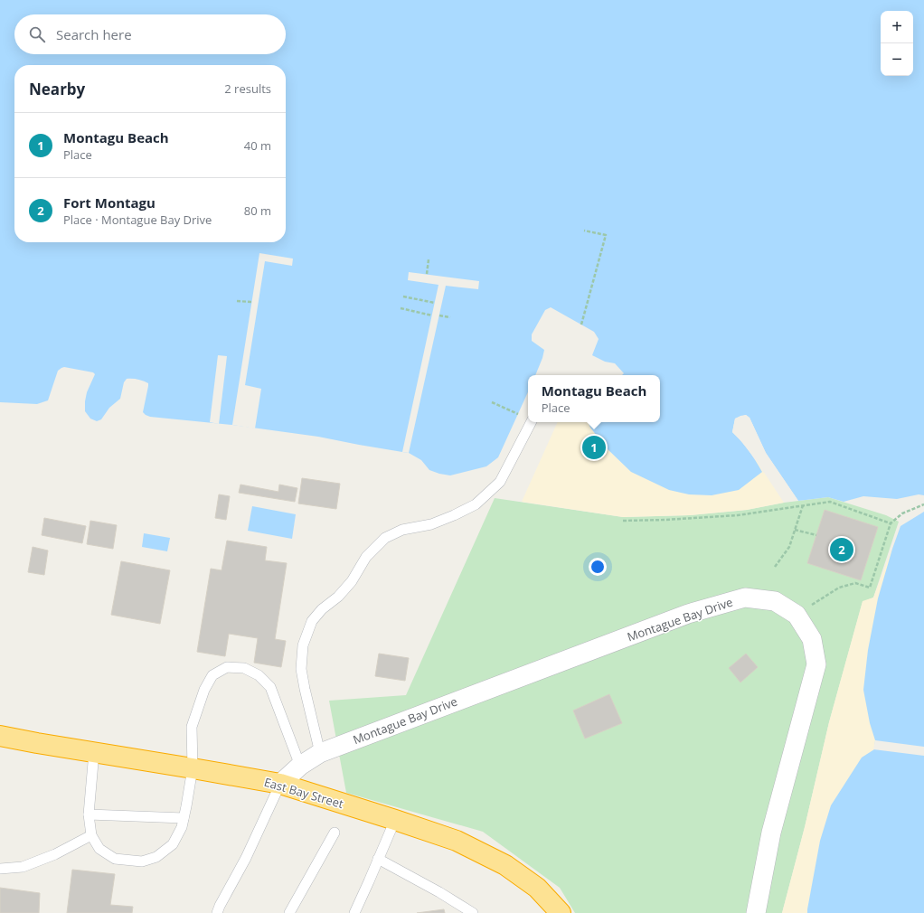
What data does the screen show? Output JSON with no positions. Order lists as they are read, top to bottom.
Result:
{
  "streets": {
    "highway": ["East Bay Street"],
    "street": ["Montague Bay Drive"]
  },
  "crossings": [
    ["Montague Bay Drive", "East Bay Street"]
  ],
  "page": {
    "map_buttons": ["+", "−"],
    "search": "Search here",
    "heading": ["Nearby", "2 results"],
    "list": [
      {
        "mark": "1",
        "name": "Montagu Beach",
        "note": "Place",
        "value": "40 m"
      },
      {
        "mark": "2",
        "name": "Fort Montagu",
        "note": "Place · Montague Bay Drive",
        "value": "80 m"
      }
    ],
    "popup": ["Montagu Beach", "Place"],
    "pins": ["1", "2"]
  }
}
